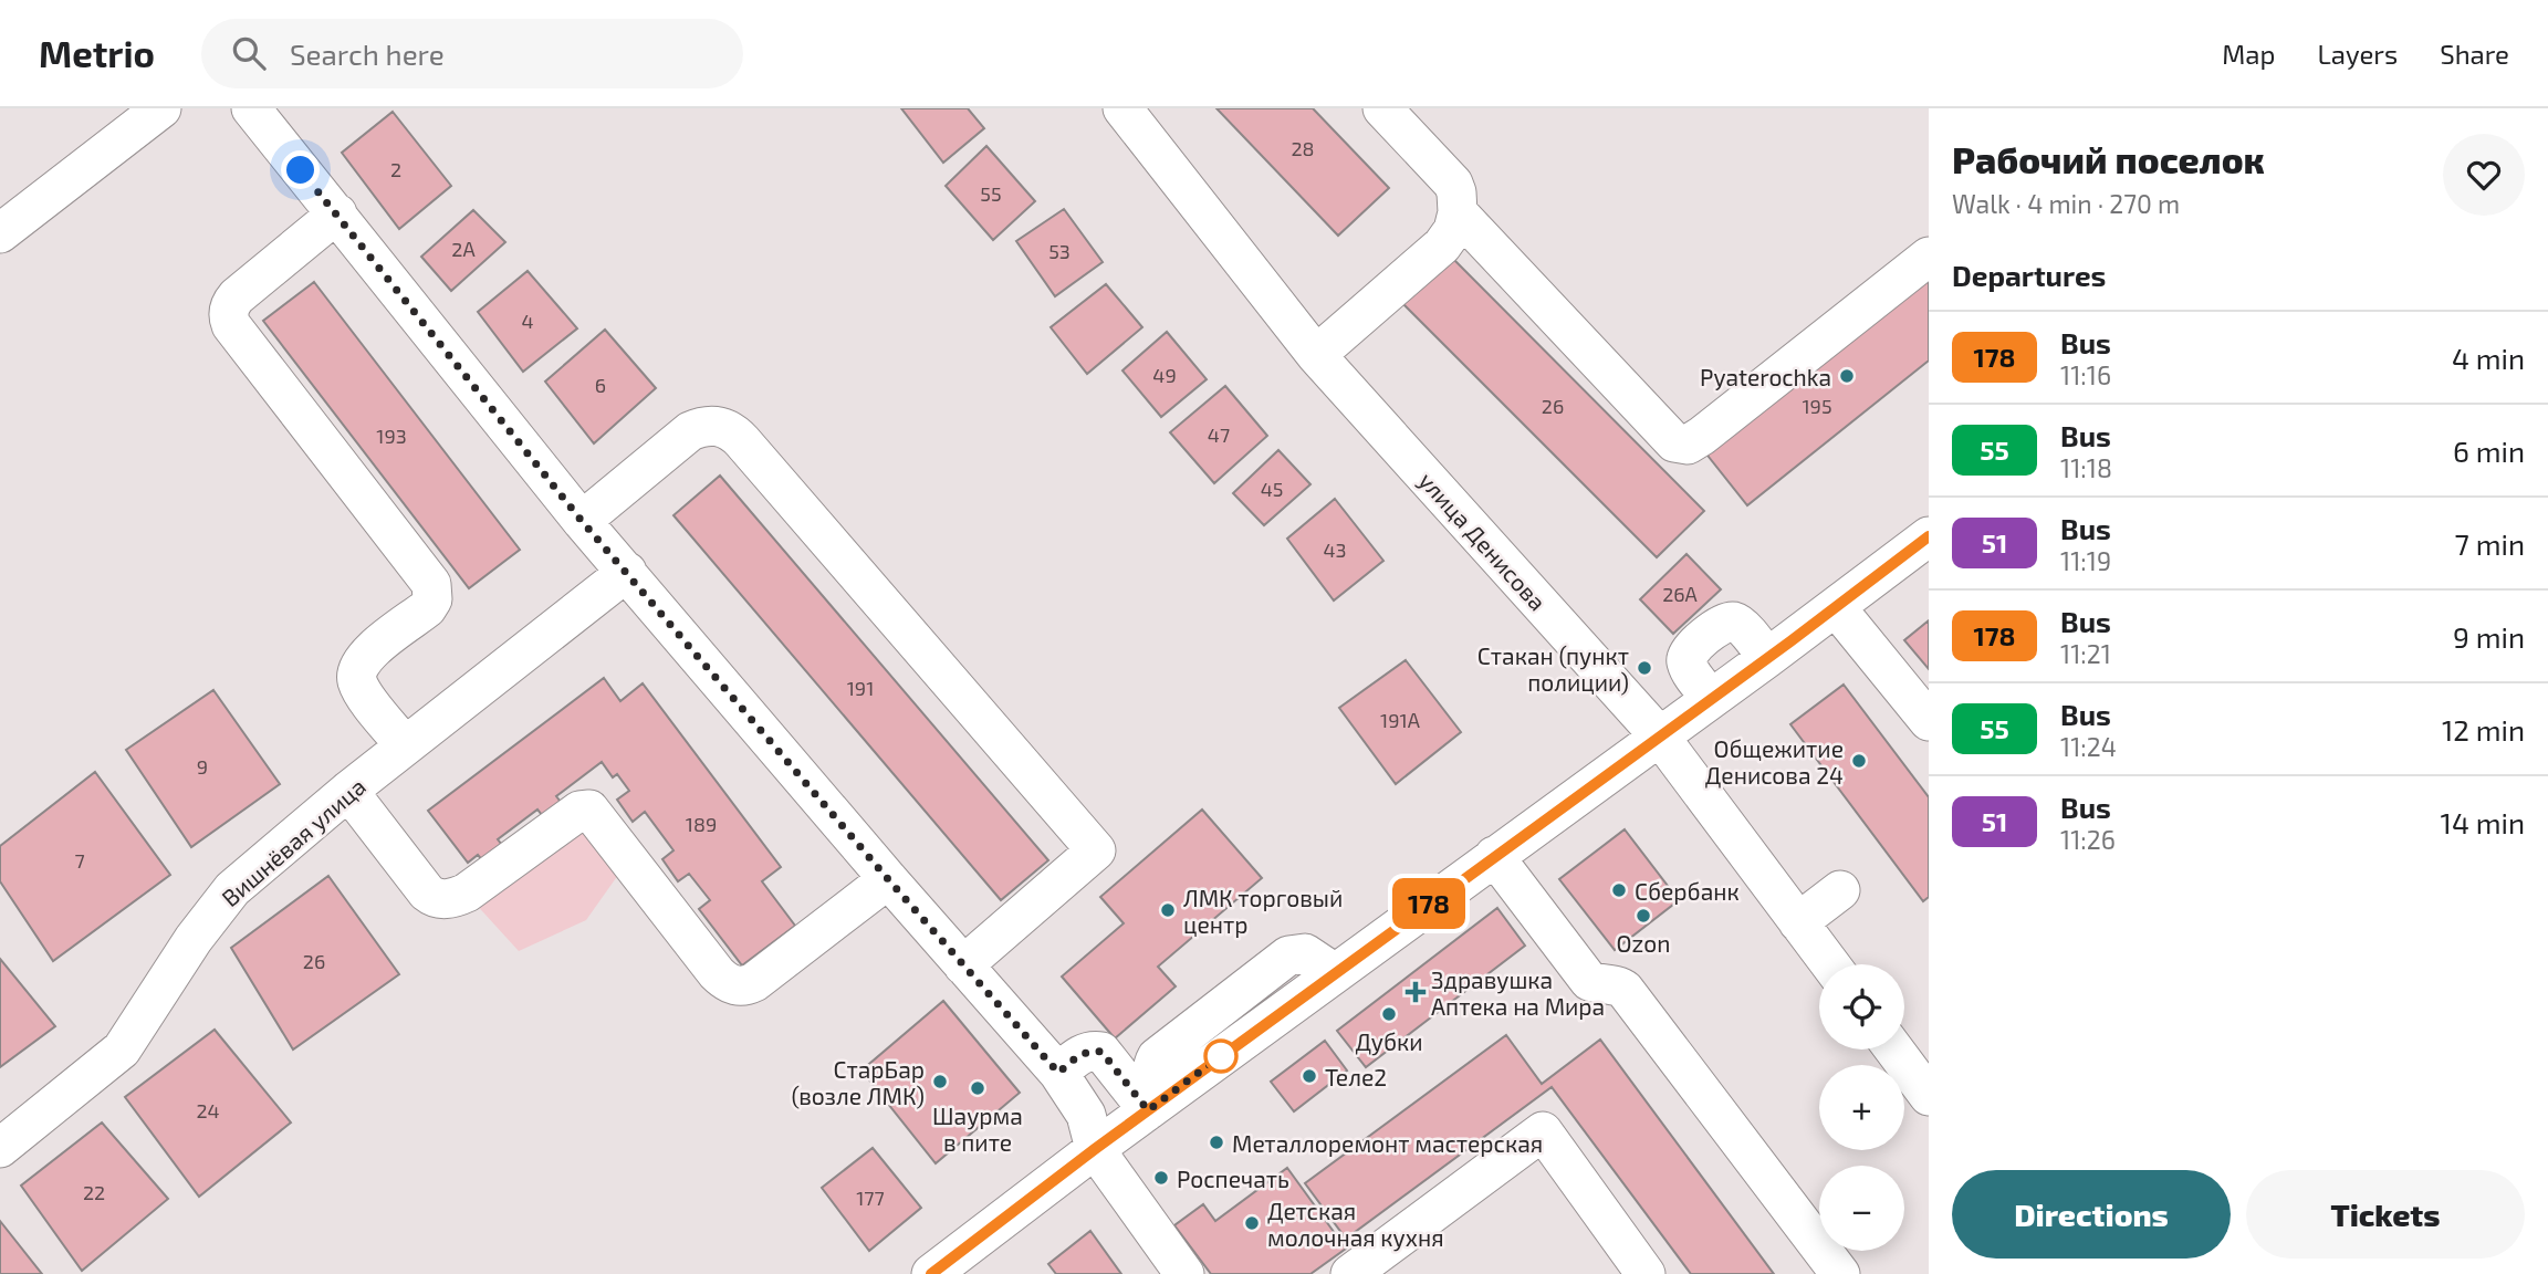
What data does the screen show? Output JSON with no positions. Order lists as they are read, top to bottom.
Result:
{
  "streets": {
    "street": ["улица Денисова", "Вишнёвая улица"]
  },
  "places": {
    "other": [
      "Pyaterochka",
      "Стакан (пункт полиции)",
      "Общежитие Денисова 24",
      "Сбербанк",
      "ЛМК торговый центр",
      "Ozon",
      "Дубки",
      "Теле2",
      "СтарБар (возле ЛМК)",
      "Шаурма в пите",
      "Металлоремонт мастерская",
      "Роспечать",
      "Детская молочная кухня"
    ],
    "health": ["Здравушка Аптека на Мира"]
  },
  "lines": ["bus line 178"],
  "house_numbers": [
    "28",
    "2",
    "55",
    "2А",
    "53",
    "4",
    "49",
    "6",
    "26",
    "195",
    "47",
    "193",
    "45",
    "43",
    "26А",
    "191",
    "191А",
    "9",
    "189",
    "7",
    "26",
    "24",
    "22",
    "177"
  ],
  "page": {
    "header": "Metrio",
    "search": "Search here",
    "nav": ["Map", "Layers", "Share"],
    "on_map": "178",
    "heading": [
      ["Рабочий поселок", "Walk · 4 min · 270 m"],
      "Departures"
    ],
    "list": [
      {
        "mark": "178",
        "name": "Bus",
        "note": "11:16",
        "value": "4 min"
      },
      {
        "mark": "55",
        "name": "Bus",
        "note": "11:18",
        "value": "6 min"
      },
      {
        "mark": "51",
        "name": "Bus",
        "note": "11:19",
        "value": "7 min"
      },
      {
        "mark": "178",
        "name": "Bus",
        "note": "11:21",
        "value": "9 min"
      },
      {
        "mark": "55",
        "name": "Bus",
        "note": "11:24",
        "value": "12 min"
      },
      {
        "mark": "51",
        "name": "Bus",
        "note": "11:26",
        "value": "14 min"
      }
    ],
    "map_buttons": ["+", "−"],
    "buttons": ["Directions", "Tickets"]
  }
}
